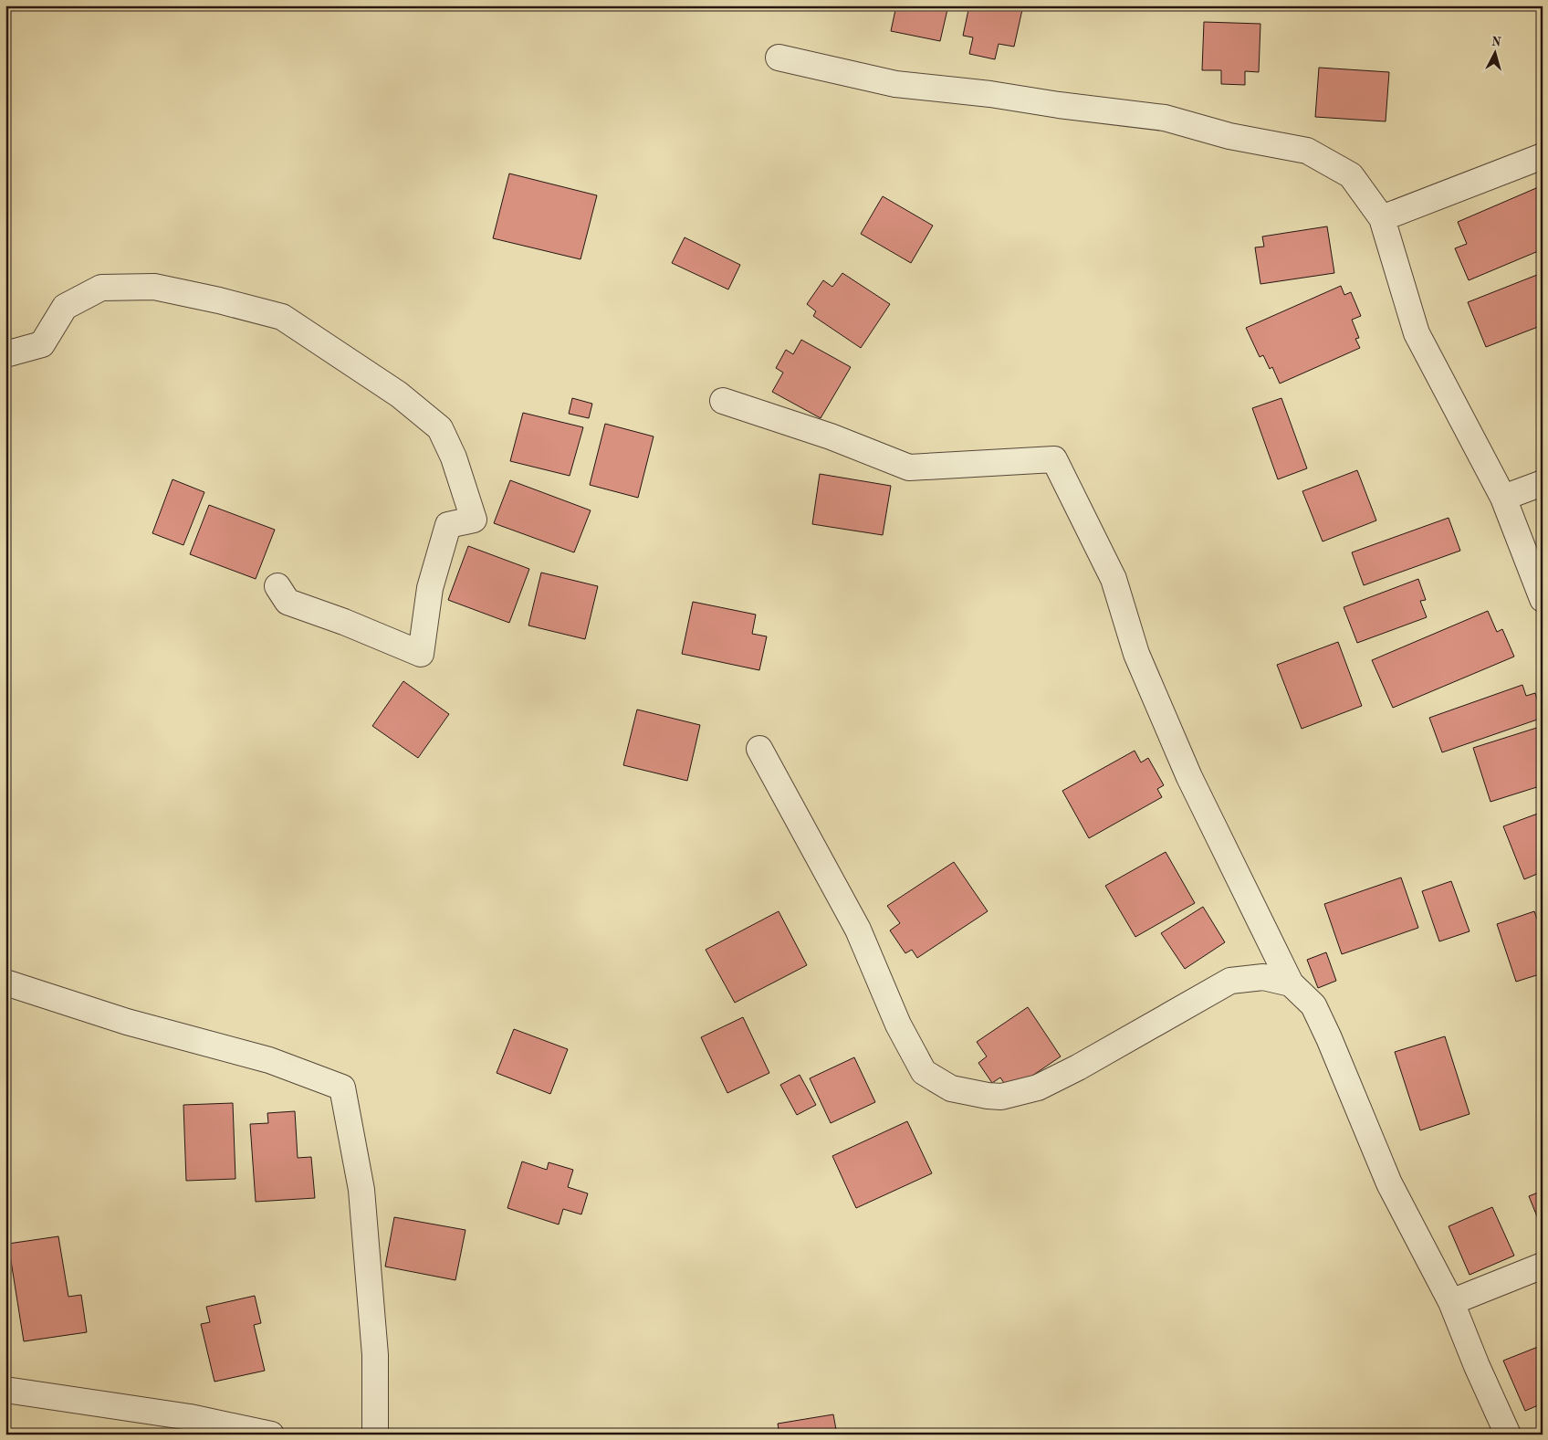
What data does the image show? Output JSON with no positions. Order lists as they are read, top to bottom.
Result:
{
  "north": "top"
}
